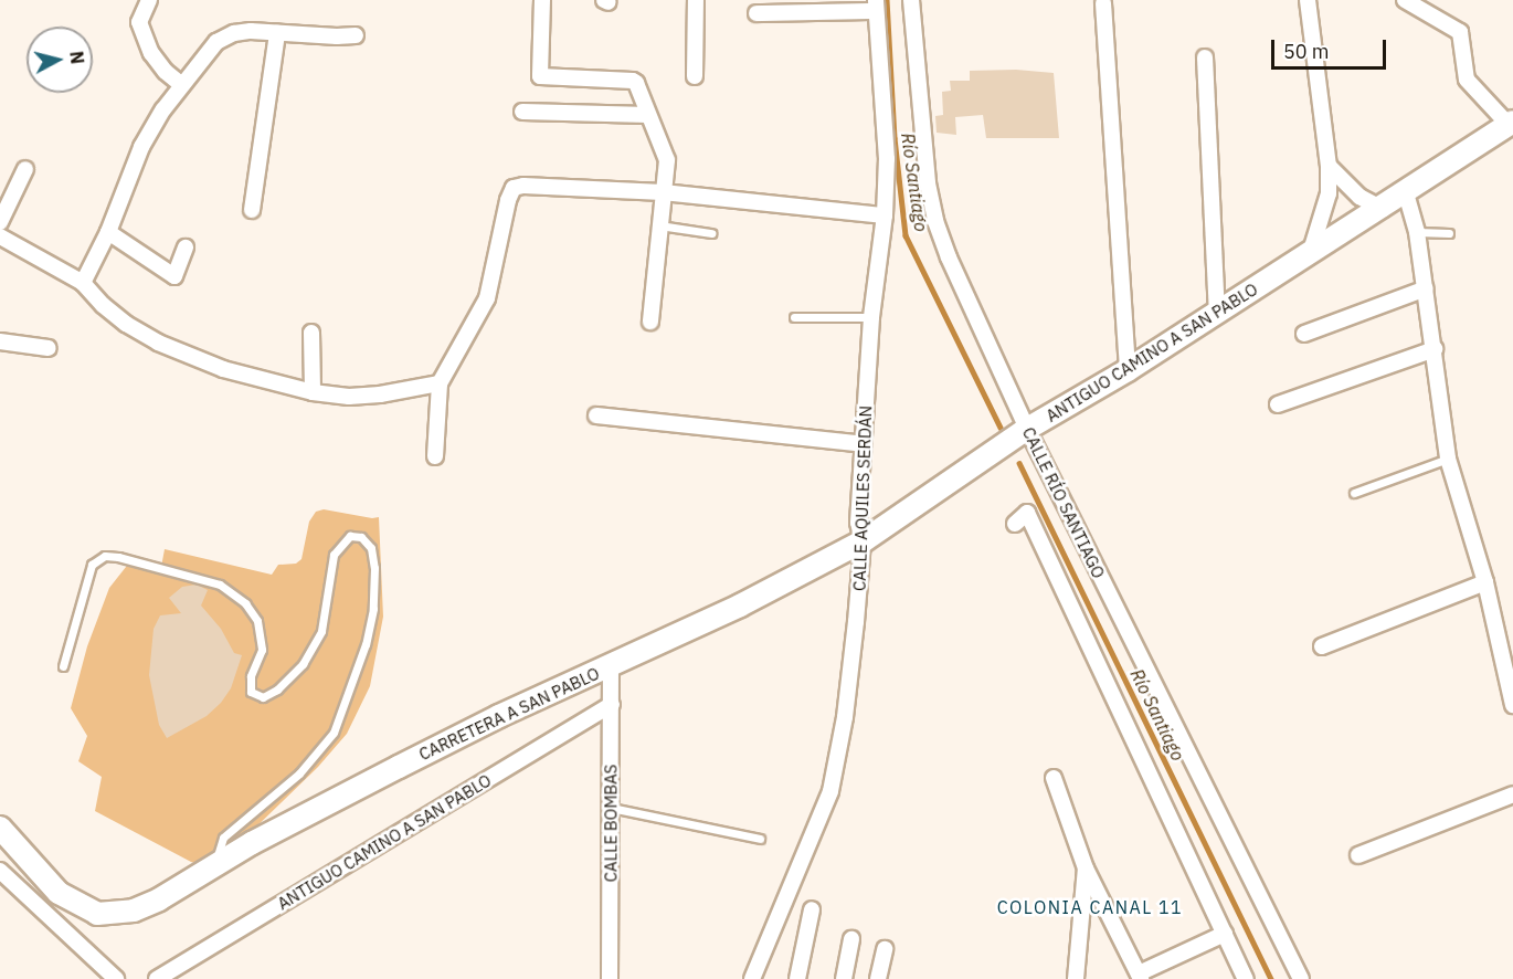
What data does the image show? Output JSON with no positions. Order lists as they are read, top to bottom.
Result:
{
  "streets": {
    "main road": ["ANTIGUO CAMINO A SAN PABLO", "CARRETERA A SAN PABLO"],
    "street": ["CALLE AQUILES SERDÁN", "CALLE RÍO SANTIAGO", "CALLE BOMBAS"]
  },
  "crossings": [
    ["ANTIGUO CAMINO A SAN PABLO", "CALLE RÍO SANTIAGO"],
    ["ANTIGUO CAMINO A SAN PABLO", "CARRETERA A SAN PABLO"],
    ["ANTIGUO CAMINO A SAN PABLO", "CALLE BOMBAS"],
    ["CALLE AQUILES SERDÁN", "CARRETERA A SAN PABLO"],
    ["CALLE RÍO SANTIAGO", "CARRETERA A SAN PABLO"],
    ["CARRETERA A SAN PABLO", "CALLE BOMBAS"]
  ],
  "districts": ["COLONIA CANAL 11"],
  "water": ["Río Santiago"],
  "scale_bar": "50 m",
  "north": "right"
}
